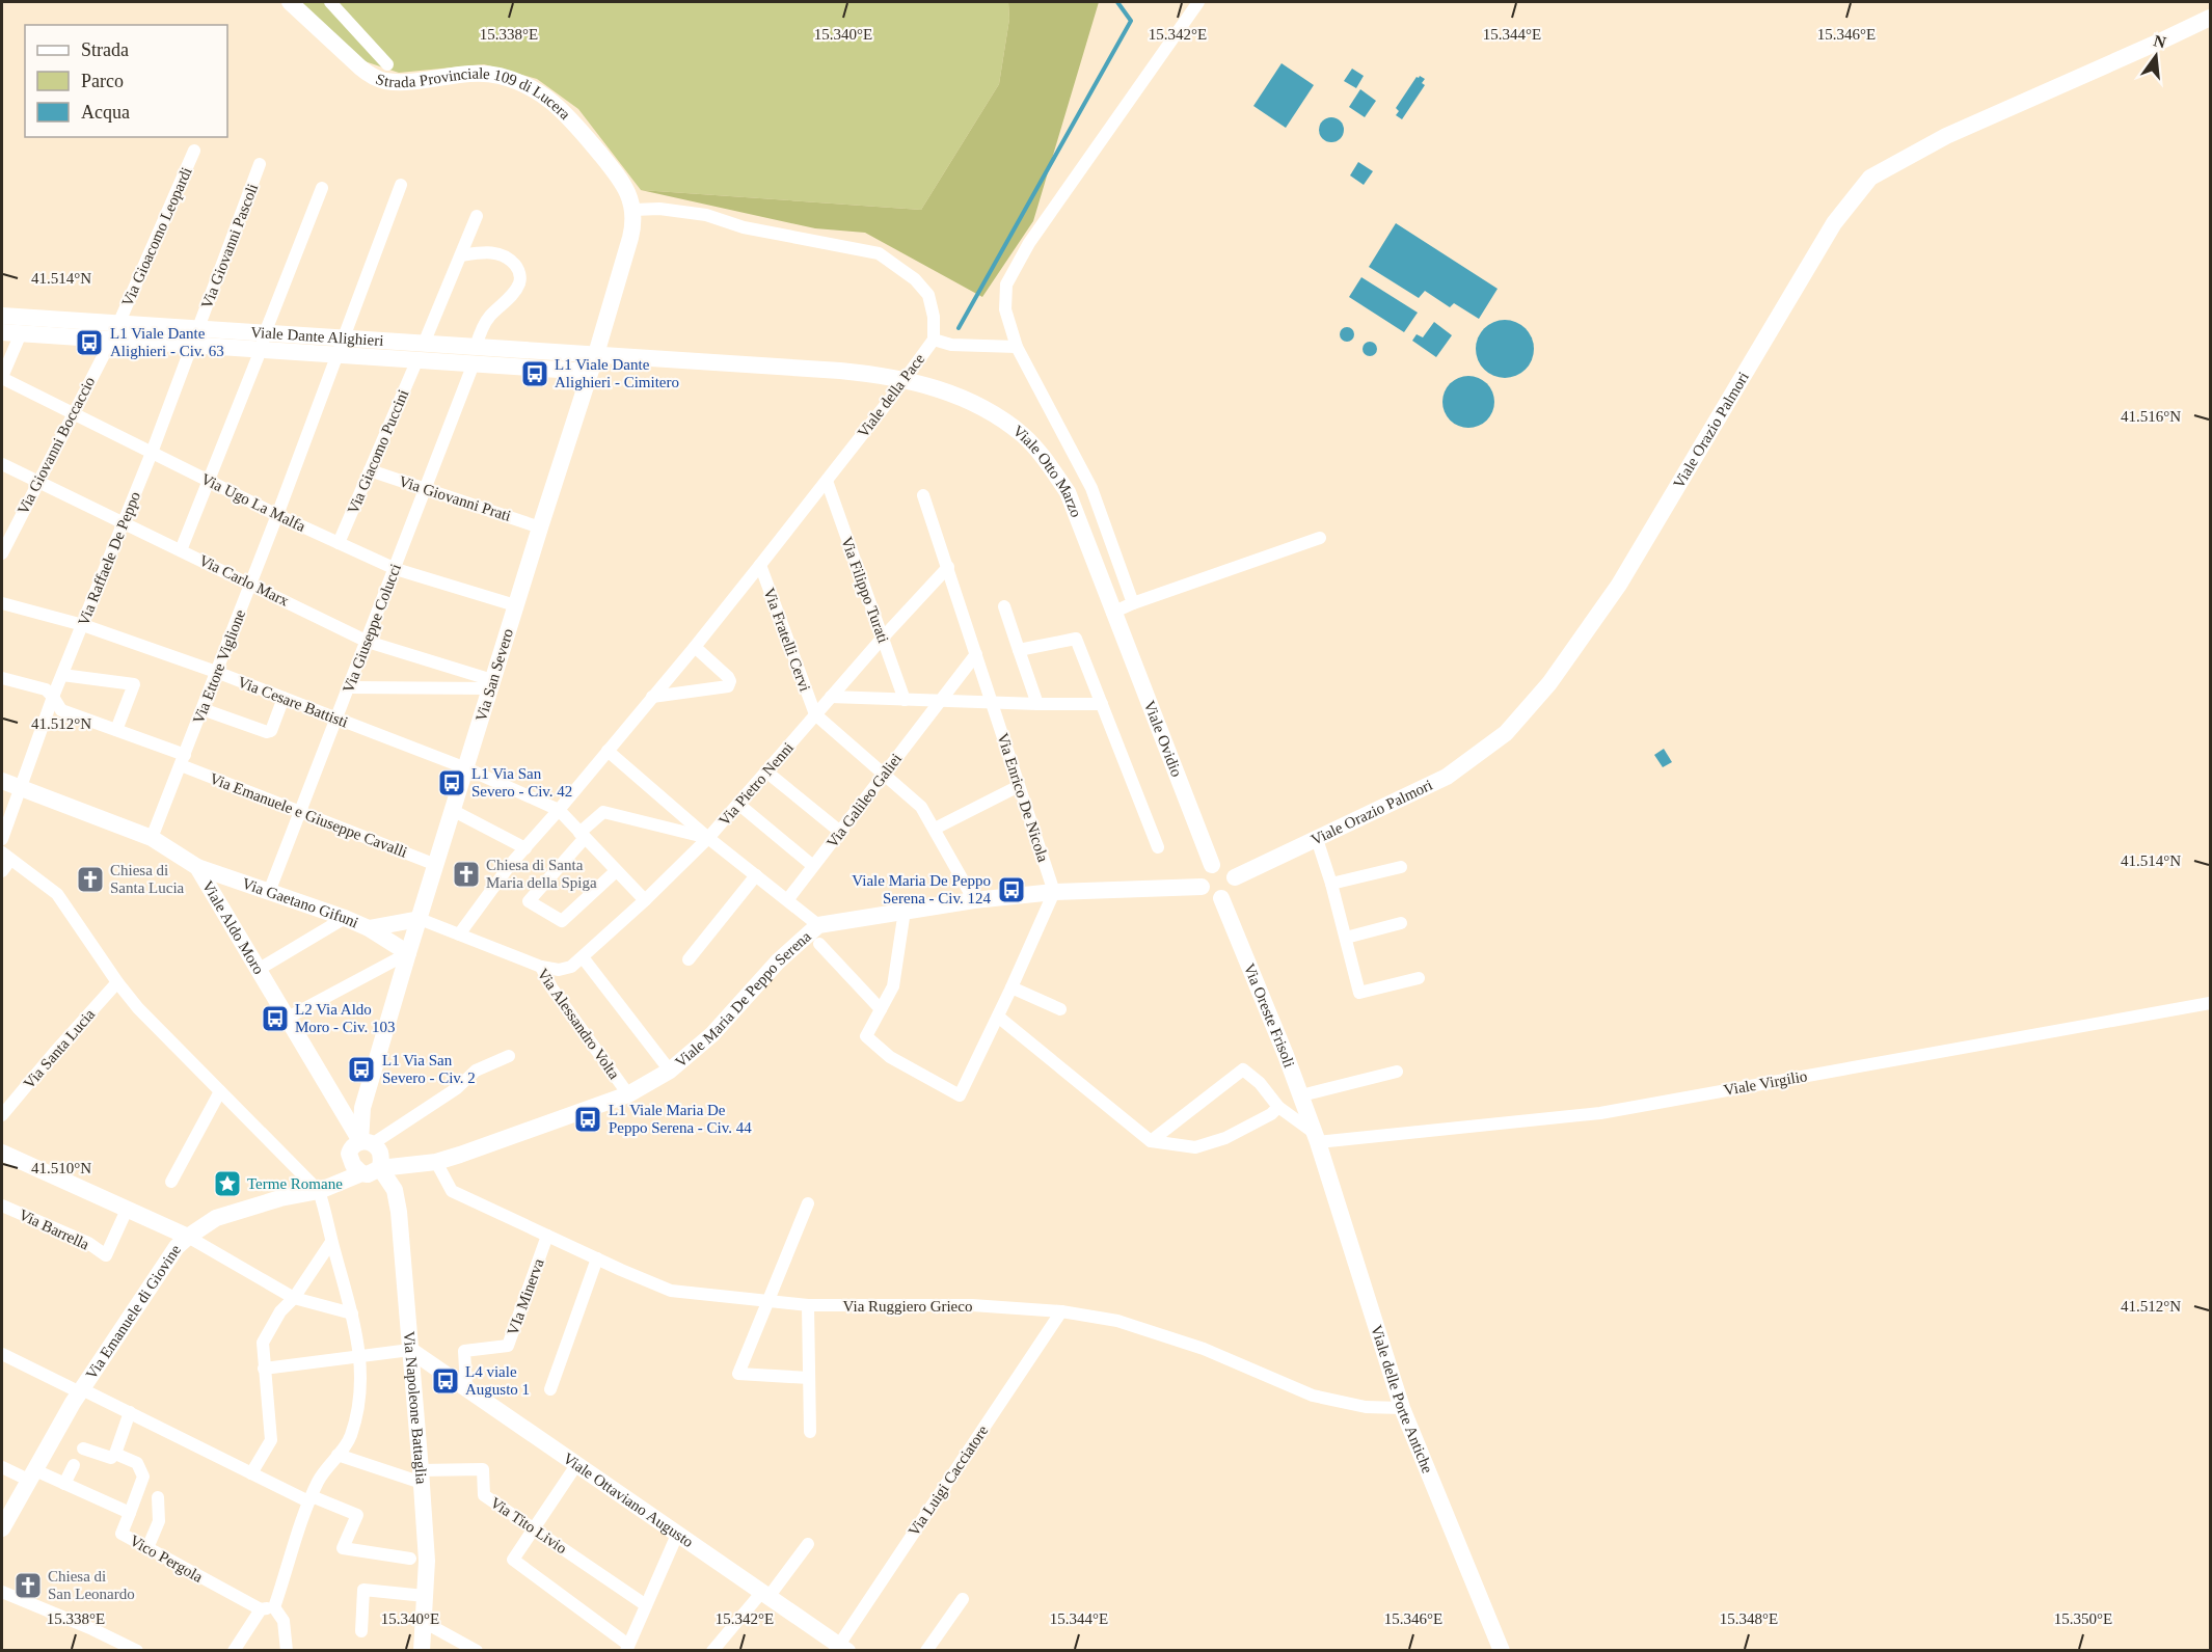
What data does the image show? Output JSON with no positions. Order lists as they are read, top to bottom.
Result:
{
  "streets": {
    "street": [
      "Strada Provinciale 109 di Lucera",
      "Via Gioacomo Leopardi",
      "Via Giovanni Pascoli",
      "Viale Dante Alighieri",
      "Viale della Pace",
      "Viale Orazio Palmori",
      "Via Giovanni Boccaccio",
      "Via Giacomo Puccini",
      "Viale Otto Marzo",
      "Via Giovanni Prati",
      "Via Ugo La Malfa",
      "Via Raffaele De Peppo",
      "Via Carlo Marx",
      "Via Filippo Turati",
      "Via Giuseppe Colucci",
      "Via Fratelli Cervi",
      "Via Ettore Viglione",
      "Via San Severo",
      "Via Cesare Battisti",
      "Viale Ovidio",
      "Via Pietro Nenni",
      "Via Enrico De Nicola",
      "Via Galileo Galiei",
      "Via Emanuele e Giuseppe Cavalli",
      "Via Gaetano Gifuni",
      "Viale Aldo Moro",
      "Viale Maria De Peppo Serena",
      "Via Oreste Frisoli",
      "Via Alessandro Volta",
      "Via Santa Lucia",
      "Viale Virgilio",
      "Via Barrella",
      "VIa Minerva",
      "Via Ruggiero Grieco",
      "Via Emanuele di Giovine",
      "Viale delle Porte Antiche",
      "Via Napoleone Battaglia",
      "Via Luigi Cacciatore",
      "Viale Ottaviano Augusto",
      "Via Tito Livio",
      "Vico Pergola"
    ]
  },
  "crossings": [
    ["Strada Provinciale 109 di Lucera", "Viale della Pace"],
    ["Strada Provinciale 109 di Lucera", "Via San Severo"],
    ["Via Gioacomo Leopardi", "Viale Dante Alighieri"],
    ["Via Gioacomo Leopardi", "Via Giovanni Boccaccio"],
    ["Via Giovanni Pascoli", "Viale Dante Alighieri"],
    ["Via Giovanni Pascoli", "Via Raffaele De Peppo"],
    ["Viale Dante Alighieri", "Via Giovanni Boccaccio"],
    ["Viale Dante Alighieri", "Via Giacomo Puccini"],
    ["Viale Dante Alighieri", "Viale Otto Marzo"],
    ["Viale Dante Alighieri", "Via Raffaele De Peppo"],
    ["Viale Dante Alighieri", "Via Giuseppe Colucci"],
    ["Viale Dante Alighieri", "Via Ettore Viglione"],
    ["Viale Dante Alighieri", "Via San Severo"],
    ["Viale della Pace", "Via Filippo Turati"],
    ["Viale della Pace", "Via Fratelli Cervi"],
    ["Viale della Pace", "Via San Severo"],
    ["Viale della Pace", "Via Cesare Battisti"],
    ["Viale della Pace", "Via Alessandro Volta"],
    ["Viale Orazio Palmori", "Viale Ovidio"],
    ["Viale Orazio Palmori", "Viale Maria De Peppo Serena"],
    ["Viale Orazio Palmori", "Via Oreste Frisoli"],
    ["Via Giovanni Boccaccio", "Via Ugo La Malfa"],
    ["Via Giovanni Boccaccio", "Via Carlo Marx"],
    ["Via Giacomo Puccini", "Via Giovanni Prati"],
    ["Via Giacomo Puccini", "Via Ugo La Malfa"],
    ["Via Giacomo Puccini", "Via Giuseppe Colucci"],
    ["Viale Otto Marzo", "Via San Severo"],
    ["Viale Otto Marzo", "Viale Ovidio"],
    ["Via Giovanni Prati", "Via Giuseppe Colucci"],
    ["Via Giovanni Prati", "Via San Severo"],
    ["Via Ugo La Malfa", "Via Raffaele De Peppo"],
    ["Via Ugo La Malfa", "Via Giuseppe Colucci"],
    ["Via Ugo La Malfa", "Via Ettore Viglione"],
    ["Via Ugo La Malfa", "Via San Severo"],
    ["Via Raffaele De Peppo", "Via Carlo Marx"],
    ["Via Raffaele De Peppo", "Via Cesare Battisti"],
    ["Via Raffaele De Peppo", "Via Emanuele e Giuseppe Cavalli"],
    ["Via Raffaele De Peppo", "Viale Aldo Moro"],
    ["Via Carlo Marx", "Via Giuseppe Colucci"],
    ["Via Carlo Marx", "Via Ettore Viglione"],
    ["Via Carlo Marx", "Via San Severo"],
    ["Via Filippo Turati", "Via Pietro Nenni"],
    ["Via Giuseppe Colucci", "Via Cesare Battisti"],
    ["Via Giuseppe Colucci", "Via Emanuele e Giuseppe Cavalli"],
    ["Via Giuseppe Colucci", "Via Gaetano Gifuni"],
    ["Via Fratelli Cervi", "Via Pietro Nenni"],
    ["Via Ettore Viglione", "Via Cesare Battisti"],
    ["Via Ettore Viglione", "Via Emanuele e Giuseppe Cavalli"],
    ["Via Ettore Viglione", "Viale Aldo Moro"],
    ["Via San Severo", "Via Cesare Battisti"],
    ["Via San Severo", "Via Emanuele e Giuseppe Cavalli"],
    ["Via San Severo", "Via Gaetano Gifuni"],
    ["Via San Severo", "Viale Aldo Moro"],
    ["Via San Severo", "Viale Maria De Peppo Serena"],
    ["Via San Severo", "Via Alessandro Volta"],
    ["Via San Severo", "Via Napoleone Battaglia"],
    ["Viale Ovidio", "Viale Maria De Peppo Serena"],
    ["Viale Ovidio", "Via Oreste Frisoli"],
    ["Via Pietro Nenni", "Via Enrico De Nicola"],
    ["Via Pietro Nenni", "Via Alessandro Volta"],
    ["Via Enrico De Nicola", "Via Galileo Galiei"],
    ["Via Enrico De Nicola", "Viale Maria De Peppo Serena"],
    ["Via Gaetano Gifuni", "Viale Aldo Moro"],
    ["Viale Aldo Moro", "Viale Maria De Peppo Serena"],
    ["Viale Aldo Moro", "Via Napoleone Battaglia"],
    ["Viale Maria De Peppo Serena", "Via Oreste Frisoli"],
    ["Viale Maria De Peppo Serena", "Via Alessandro Volta"],
    ["Viale Maria De Peppo Serena", "Via Ruggiero Grieco"],
    ["Viale Maria De Peppo Serena", "Via Emanuele di Giovine"],
    ["Viale Maria De Peppo Serena", "Via Napoleone Battaglia"],
    ["Via Oreste Frisoli", "Viale Virgilio"],
    ["Via Oreste Frisoli", "Viale delle Porte Antiche"],
    ["Viale Virgilio", "Viale delle Porte Antiche"],
    ["VIa Minerva", "Via Ruggiero Grieco"],
    ["VIa Minerva", "Viale Ottaviano Augusto"],
    ["Via Ruggiero Grieco", "Viale delle Porte Antiche"],
    ["Via Ruggiero Grieco", "Via Luigi Cacciatore"],
    ["Via Emanuele di Giovine", "Vico Pergola"],
    ["Via Napoleone Battaglia", "Viale Ottaviano Augusto"],
    ["Via Napoleone Battaglia", "Via Tito Livio"],
    ["Via Luigi Cacciatore", "Viale Ottaviano Augusto"]
  ],
  "places": {
    "bus stop": [
      "L1 Viale Dante Alighieri - Civ. 63",
      "L1 Viale Dante Alighieri - Cimitero",
      "L1 Via San Severo - Civ. 42",
      "Viale Maria De Peppo Serena - Civ. 124",
      "L2 Via Aldo Moro - Civ. 103",
      "L1 Via San Severo - Civ. 2",
      "L1 Viale Maria De Peppo Serena - Civ. 44",
      "L4 viale Augusto 1"
    ],
    "church": ["Chiesa di Santa Maria della Spiga", "Chiesa di Santa Lucia", "Chiesa di San Leonardo"],
    "place": ["Terme Romane"]
  },
  "legend": ["Strada", "Parco", "Acqua"],
  "north": "top",
  "coordinates": [
    "15.338°E",
    "15.340°E",
    "15.342°E",
    "15.344°E",
    "15.346°E",
    "41.514°N",
    "41.516°N",
    "41.512°N",
    "41.510°N",
    "15.348°E",
    "15.350°E"
  ]
}
